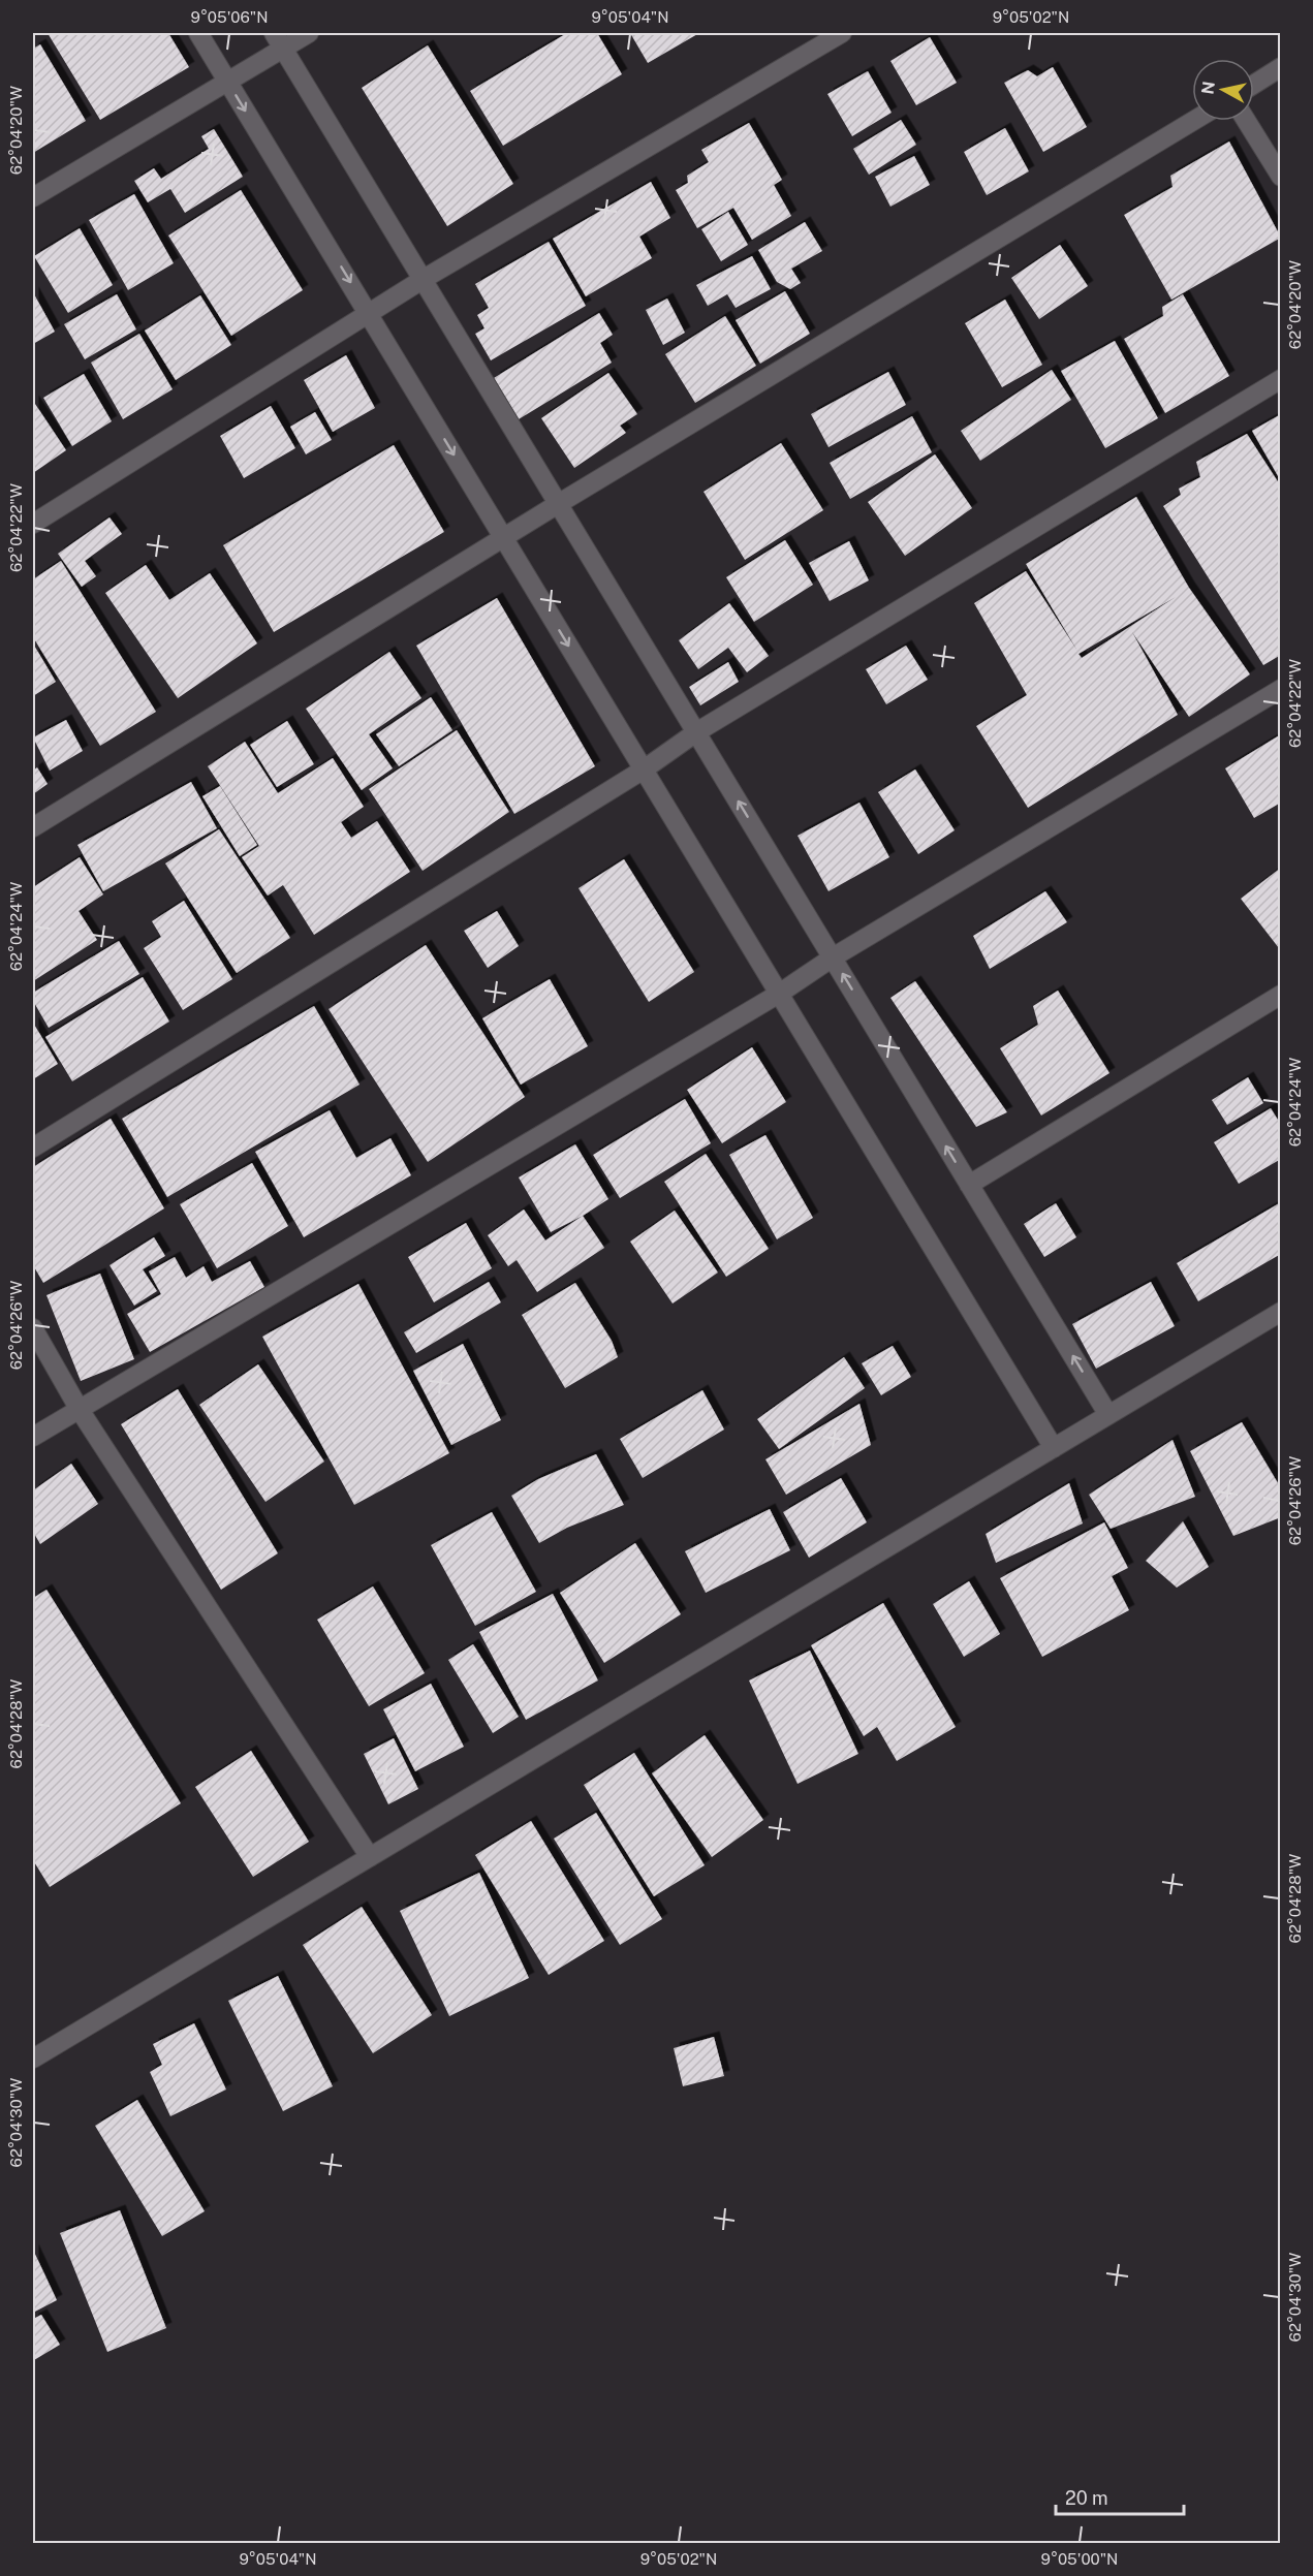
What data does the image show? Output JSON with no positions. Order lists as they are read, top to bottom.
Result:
{
  "scale_bar": "20 m",
  "north": "left",
  "coordinates": [
    "9°05'06\"N",
    "9°05'04\"N",
    "9°05'02\"N",
    "62°04'20\"W",
    "62°04'22\"W",
    "62°04'24\"W",
    "62°04'26\"W",
    "62°04'28\"W",
    "62°04'30\"W",
    "9°05'00\"N"
  ]
}
